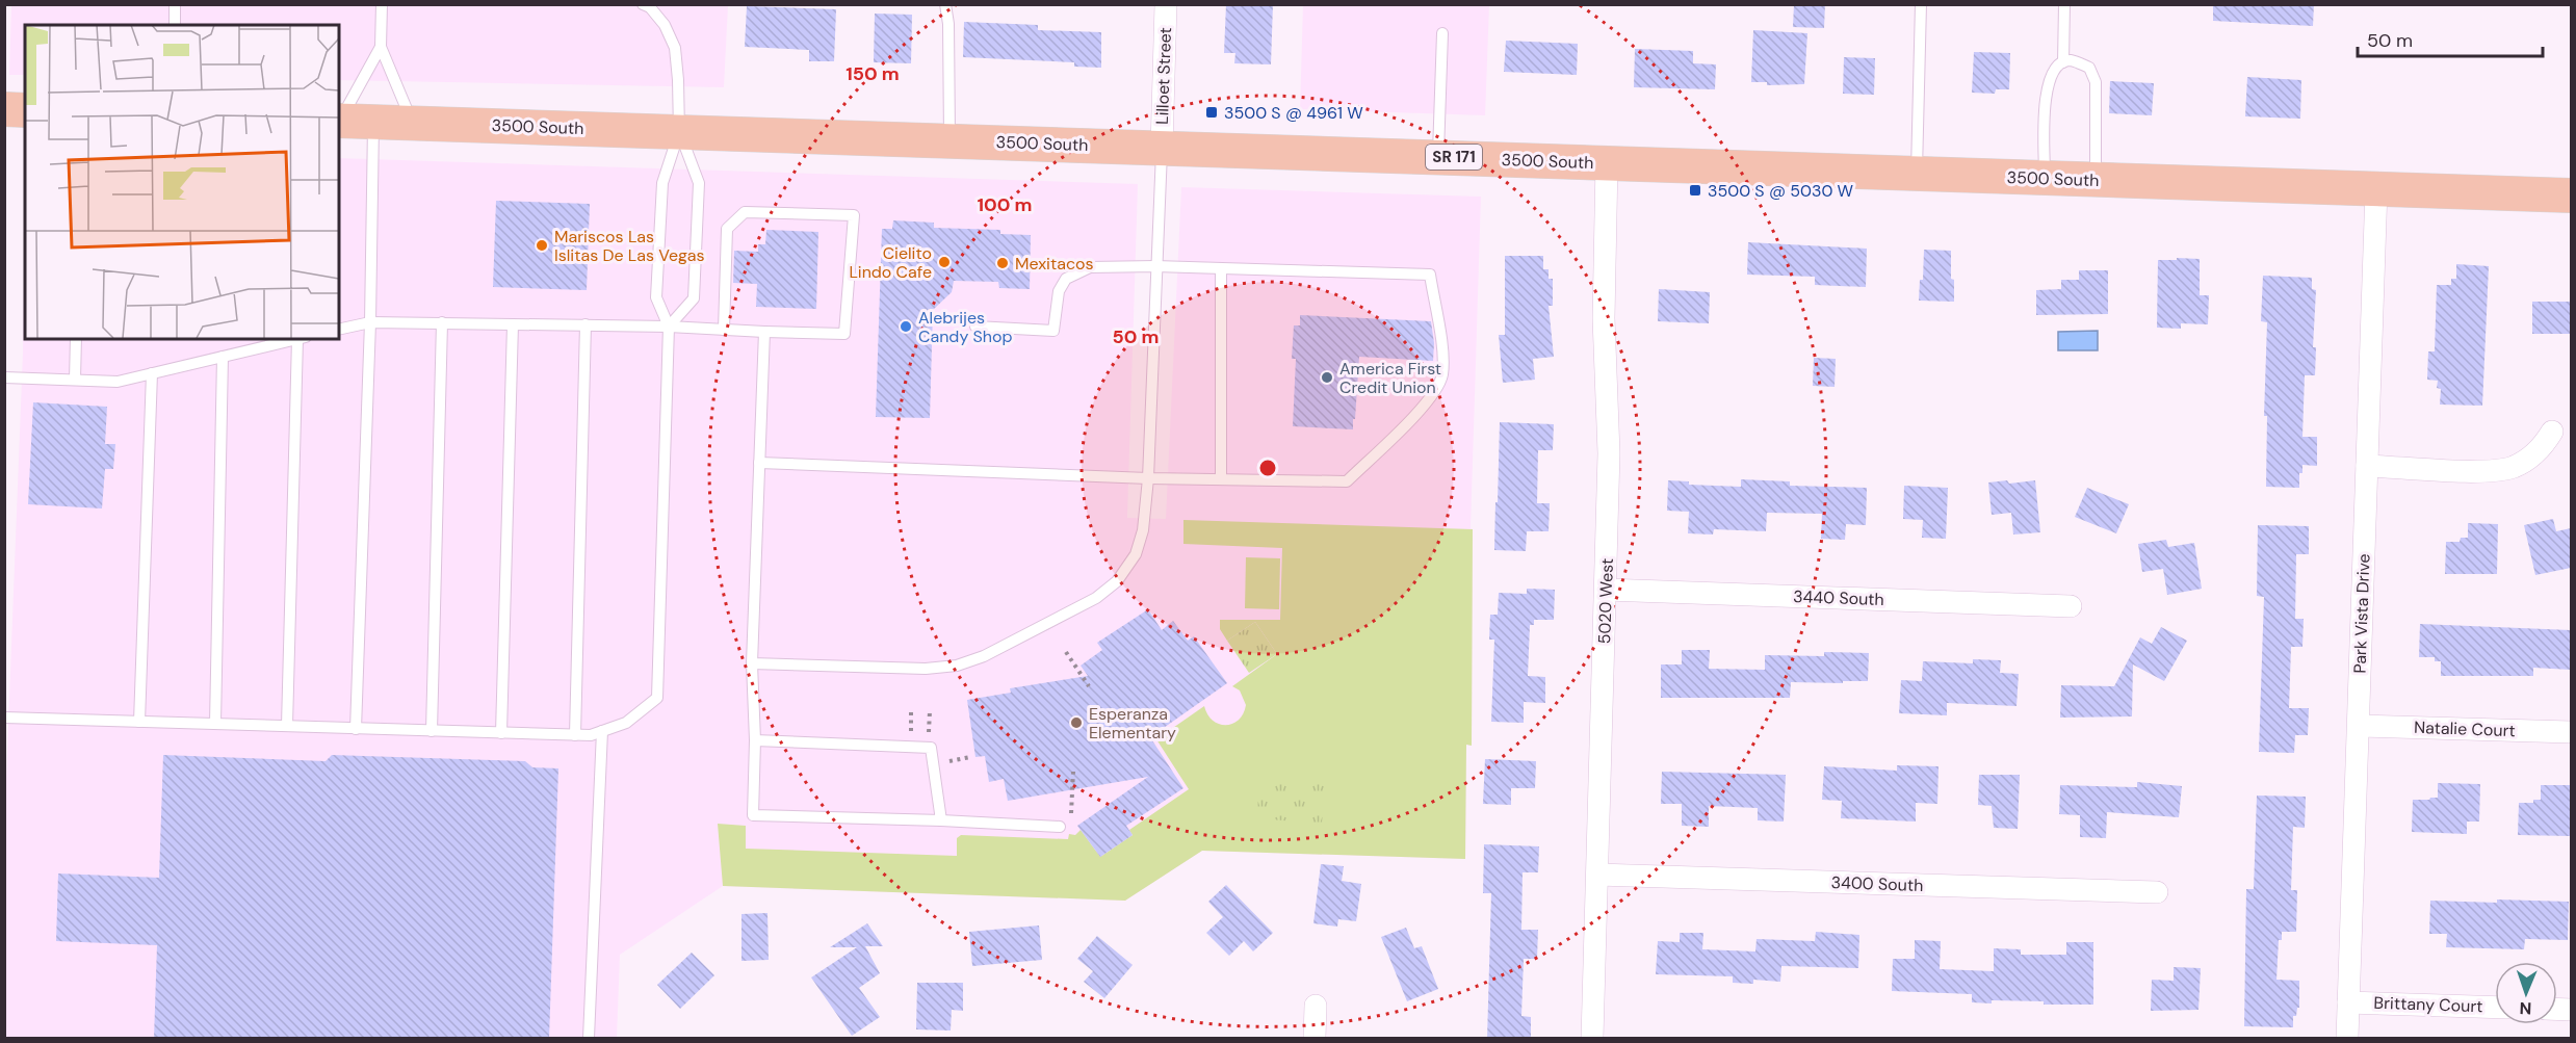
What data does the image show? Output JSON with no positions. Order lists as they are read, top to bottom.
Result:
{
  "streets": {
    "main road": ["3500 South", "SR 171"],
    "street": [
      "Lilloet Street",
      "3440 South",
      "5020 West",
      "Park Vista Drive",
      "Natalie Court",
      "3400 South",
      "Brittany Court"
    ]
  },
  "crossings": [
    ["Lilloet Street", "3500 South"],
    ["3500 South", "5020 West"],
    ["3500 South", "Park Vista Drive"],
    ["3440 South", "5020 West"],
    ["5020 West", "3400 South"],
    ["Park Vista Drive", "Natalie Court"],
    ["Park Vista Drive", "Brittany Court"]
  ],
  "places": {
    "transit": ["3500 S @ 4961 W", "3500 S @ 5030 W"],
    "other": [
      "Mariscos Las Islitas De Las Vegas",
      "Cielito Lindo Cafe",
      "Mexitacos",
      "Alebrijes Candy Shop",
      "America First Credit Union",
      "Esperanza Elementary"
    ]
  },
  "scale_bar": "50 m",
  "north": "bottom",
  "rings": ["150 m", "100 m", "50 m"]
}
